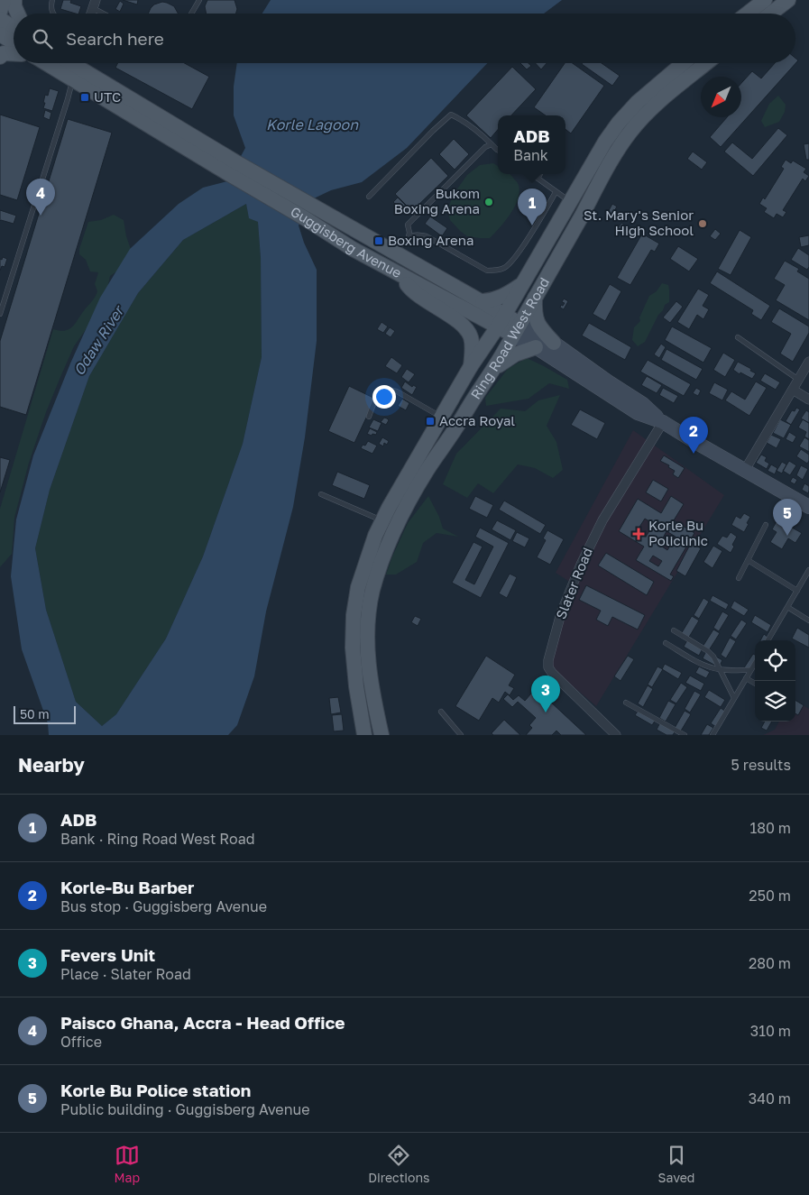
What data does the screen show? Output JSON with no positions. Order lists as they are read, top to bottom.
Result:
{
  "streets": {
    "main road": ["Guggisberg Avenue", "Ring Road West Road"],
    "street": ["Slater Road"]
  },
  "crossings": [
    ["Guggisberg Avenue", "Ring Road West Road"],
    ["Guggisberg Avenue", "Slater Road"]
  ],
  "water": ["Korle Lagoon", "Odaw River"],
  "places": {
    "transit": ["UTC", "Boxing Arena", "Accra Royal"],
    "other": ["Bukom Boxing Arena", "St. Mary's Senior High School"],
    "health": ["Korle Bu Policlinic"]
  },
  "scale_bar": "50 m",
  "north": "bottom left",
  "page": {
    "search": "Search here",
    "popup": ["ADB", "Bank"],
    "pins": [
      "4",
      "1",
      "2",
      "5",
      "3"
    ],
    "scale": "50 m",
    "heading": ["Nearby", "5 results"],
    "list": [
      {
        "mark": "1",
        "name": "ADB",
        "note": "Bank · Ring Road West Road",
        "value": "180 m"
      },
      {
        "mark": "2",
        "name": "Korle-Bu Barber",
        "note": "Bus stop · Guggisberg Avenue",
        "value": "250 m"
      },
      {
        "mark": "3",
        "name": "Fevers Unit",
        "note": "Place · Slater Road",
        "value": "280 m"
      },
      {
        "mark": "4",
        "name": "Paisco Ghana, Accra - Head Office",
        "note": "Office",
        "value": "310 m"
      },
      {
        "mark": "5",
        "name": "Korle Bu Police station",
        "note": "Public building · Guggisberg Avenue",
        "value": "340 m"
      }
    ],
    "nav": ["Map", "Directions", "Saved"]
  }
}
